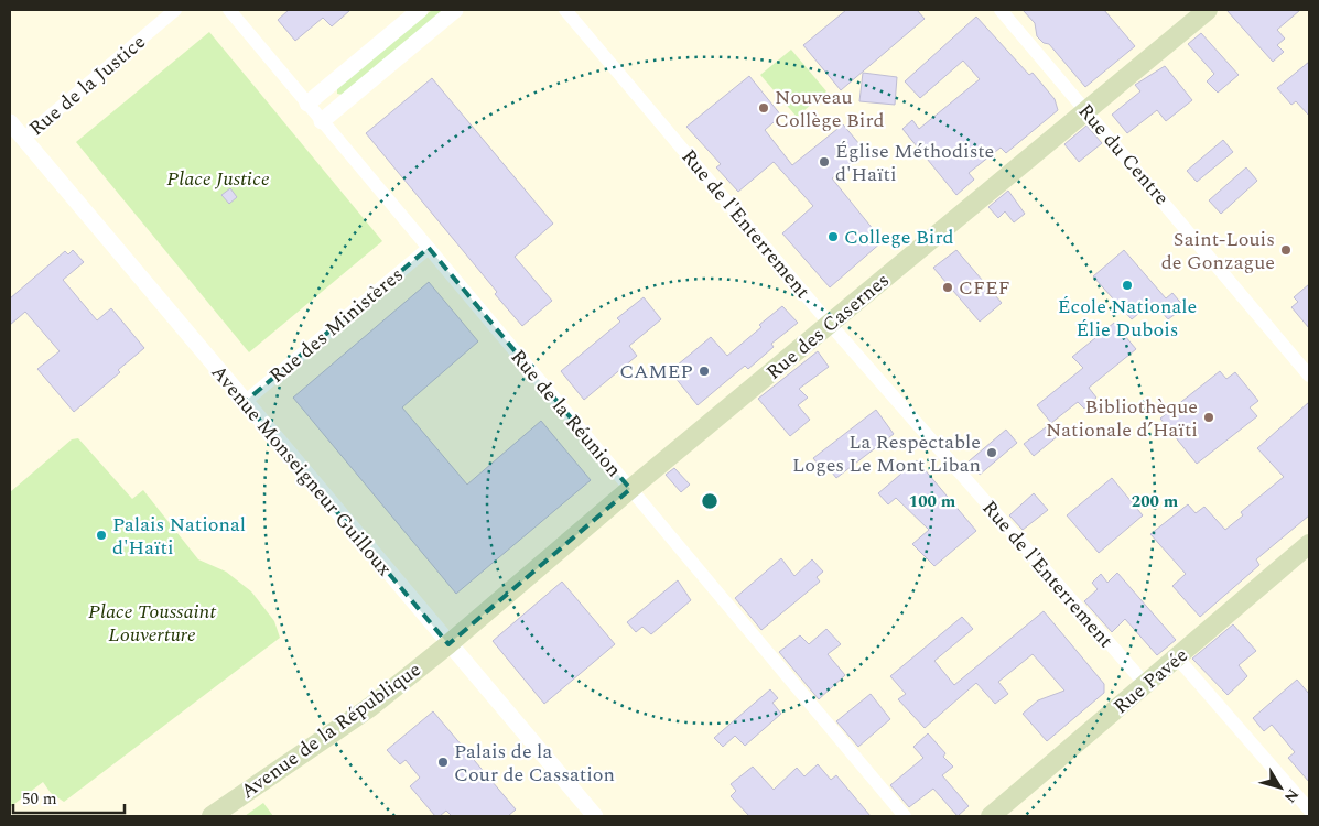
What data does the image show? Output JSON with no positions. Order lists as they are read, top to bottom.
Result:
{
  "streets": {
    "main road": ["Rue des Casernes", "Rue Pavée", "Avenue de la République"],
    "street": [
      "Rue de la Justice",
      "Rue du Centre",
      "Rue de l'Enterrement",
      "Rue des Ministères",
      "Rue de la Réunion",
      "Avenue Monseigneur Guilloux"
    ]
  },
  "crossings": [
    ["Rue de la Justice", "Avenue Monseigneur Guilloux"],
    ["Rue du Centre", "Rue des Casernes"],
    ["Rue de l'Enterrement", "Rue des Casernes"],
    ["Rue de l'Enterrement", "Rue Pavée"],
    ["Rue des Ministères", "Rue de la Réunion"],
    ["Rue des Ministères", "Avenue Monseigneur Guilloux"],
    ["Rue des Casernes", "Rue de la Réunion"],
    ["Rue des Casernes", "Avenue Monseigneur Guilloux"],
    ["Rue des Casernes", "Avenue de la République"],
    ["Avenue Monseigneur Guilloux", "Avenue de la République"]
  ],
  "parks": ["Place Justice", "Place Toussaint Louverture"],
  "places": [
    "Nouveau Collège Bird",
    "Église Méthodiste d'Haïti",
    "College Bird",
    "Saint-Louis de Gonzague",
    "École Nationale Élie Dubois",
    "CFEF",
    "CAMEP",
    "Bibliothèque Nationale d’Haïti",
    "La Respectable Loges Le Mont Liban",
    "Palais National d'Haïti",
    "Palais de la Cour de Cassation"
  ],
  "scale_bar": "50 m",
  "north": "bottom right",
  "rings": ["100 m", "200 m"]
}
